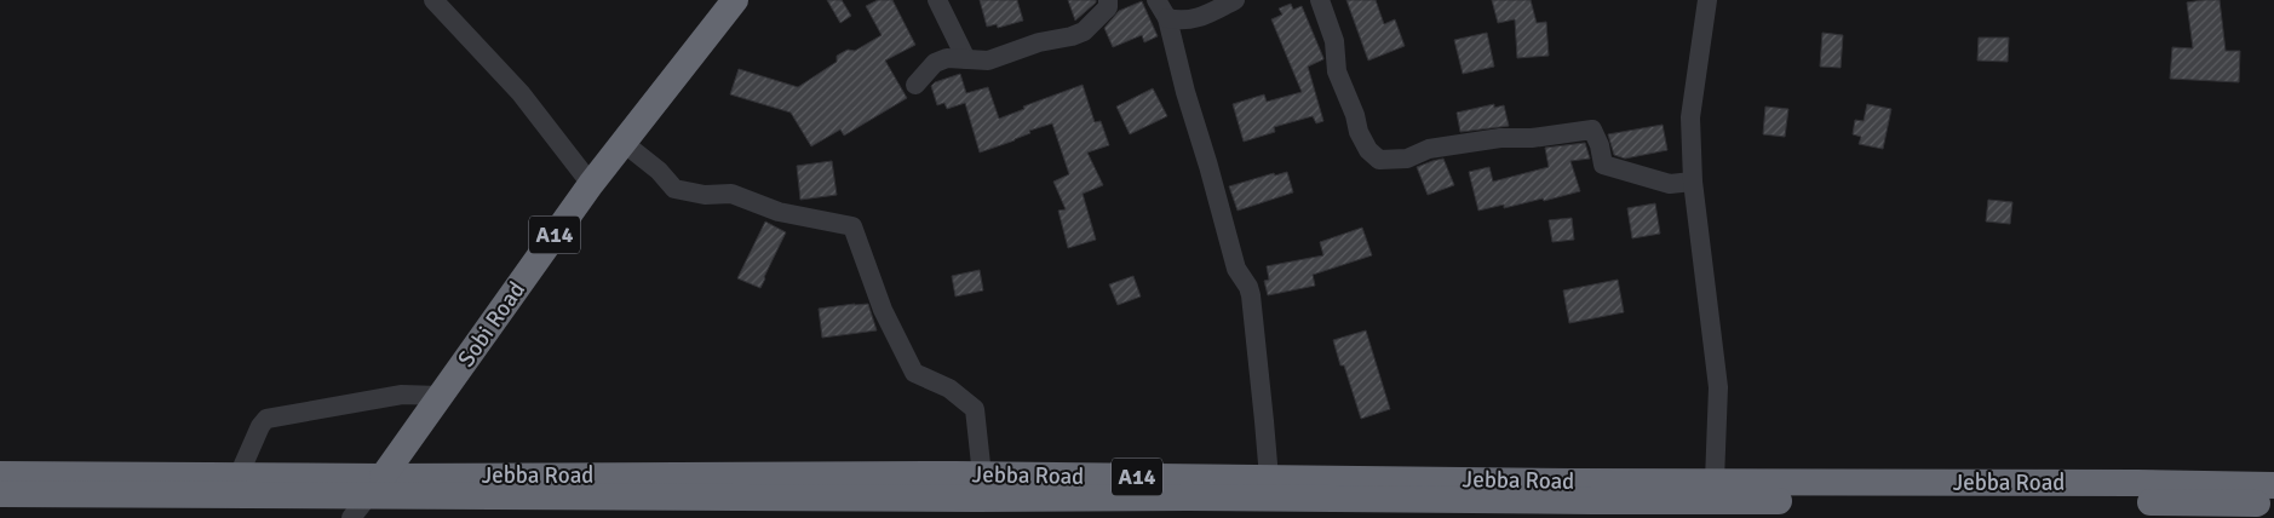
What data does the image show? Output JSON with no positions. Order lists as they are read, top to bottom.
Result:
{
  "streets": {
    "highway": ["A14", "Sobi Road", "Jebba Road"]
  },
  "crossings": [
    ["A14", "Sobi Road"],
    ["A14", "Jebba Road"],
    ["Sobi Road", "Jebba Road"]
  ]
}
